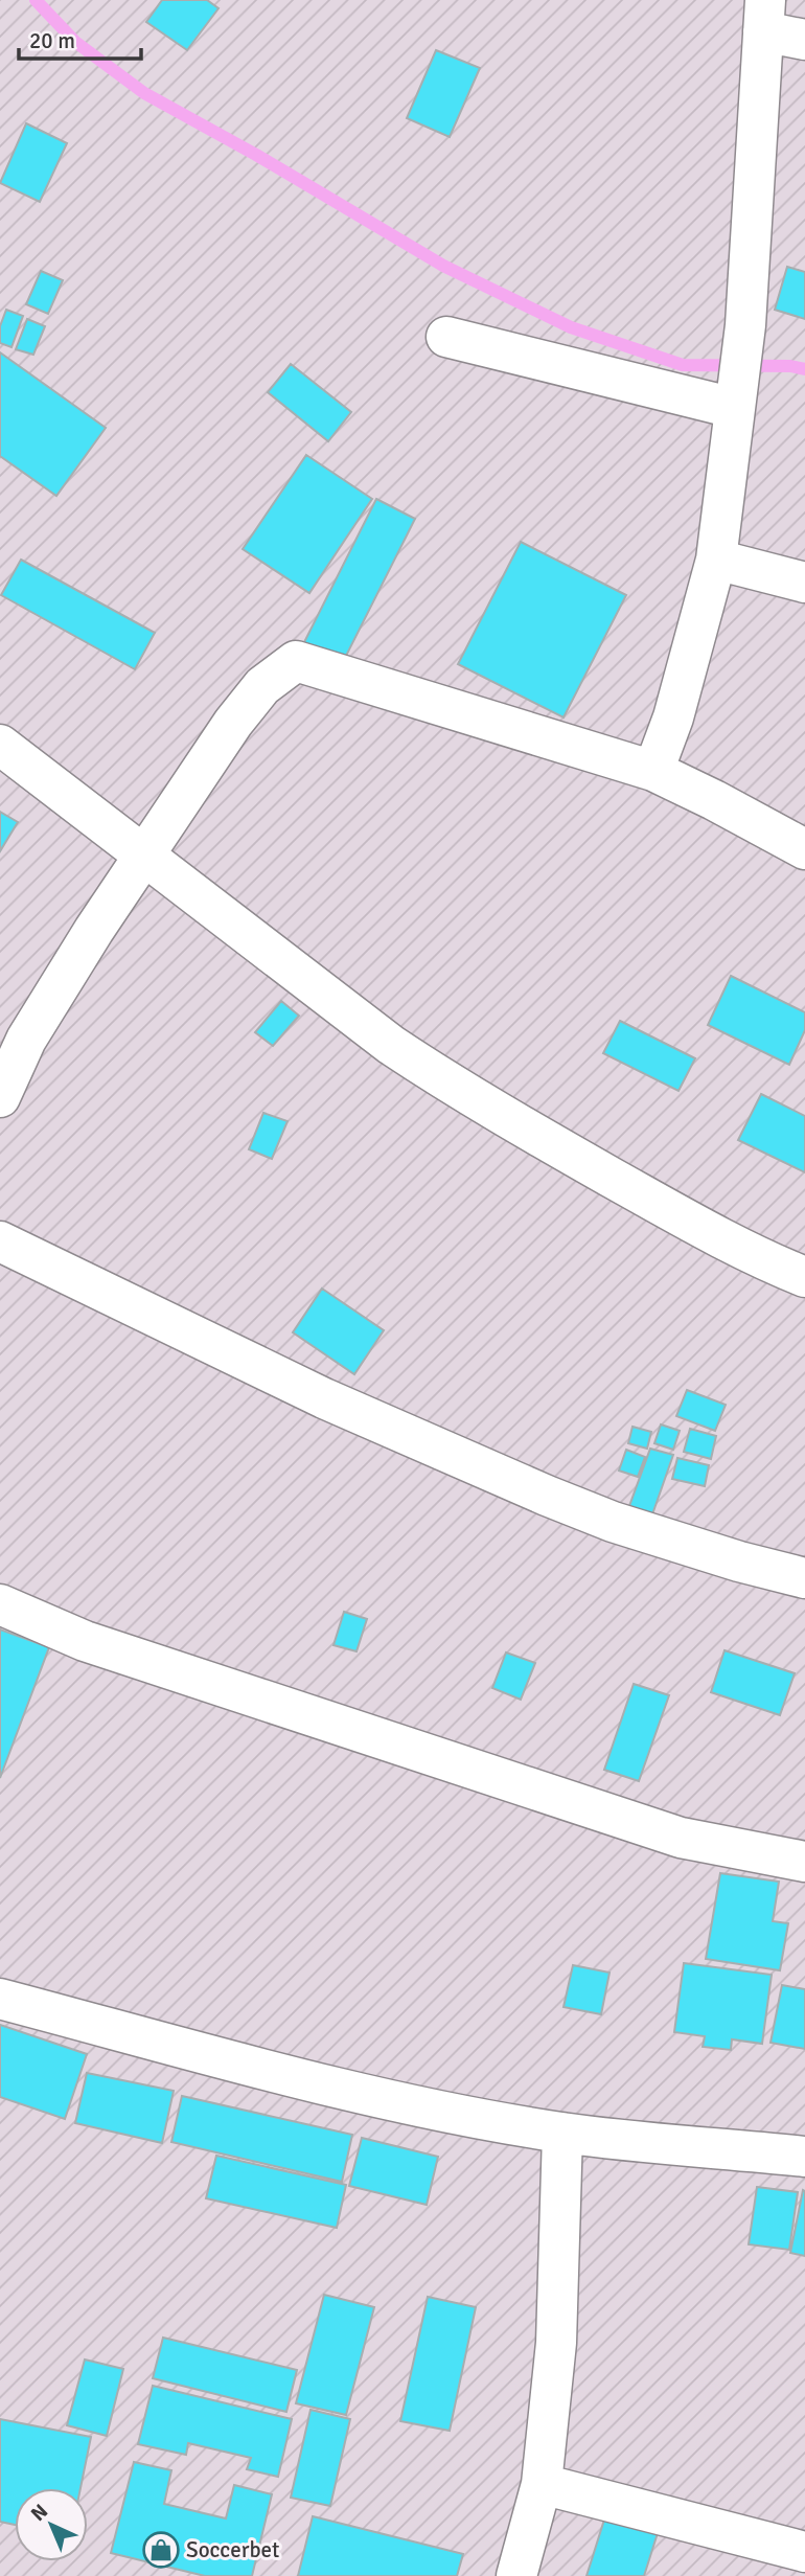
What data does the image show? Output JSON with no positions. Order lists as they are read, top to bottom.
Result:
{
  "places": {
    "shop": ["Soccerbet"]
  },
  "scale_bar": "20 m",
  "north": "top left"
}
